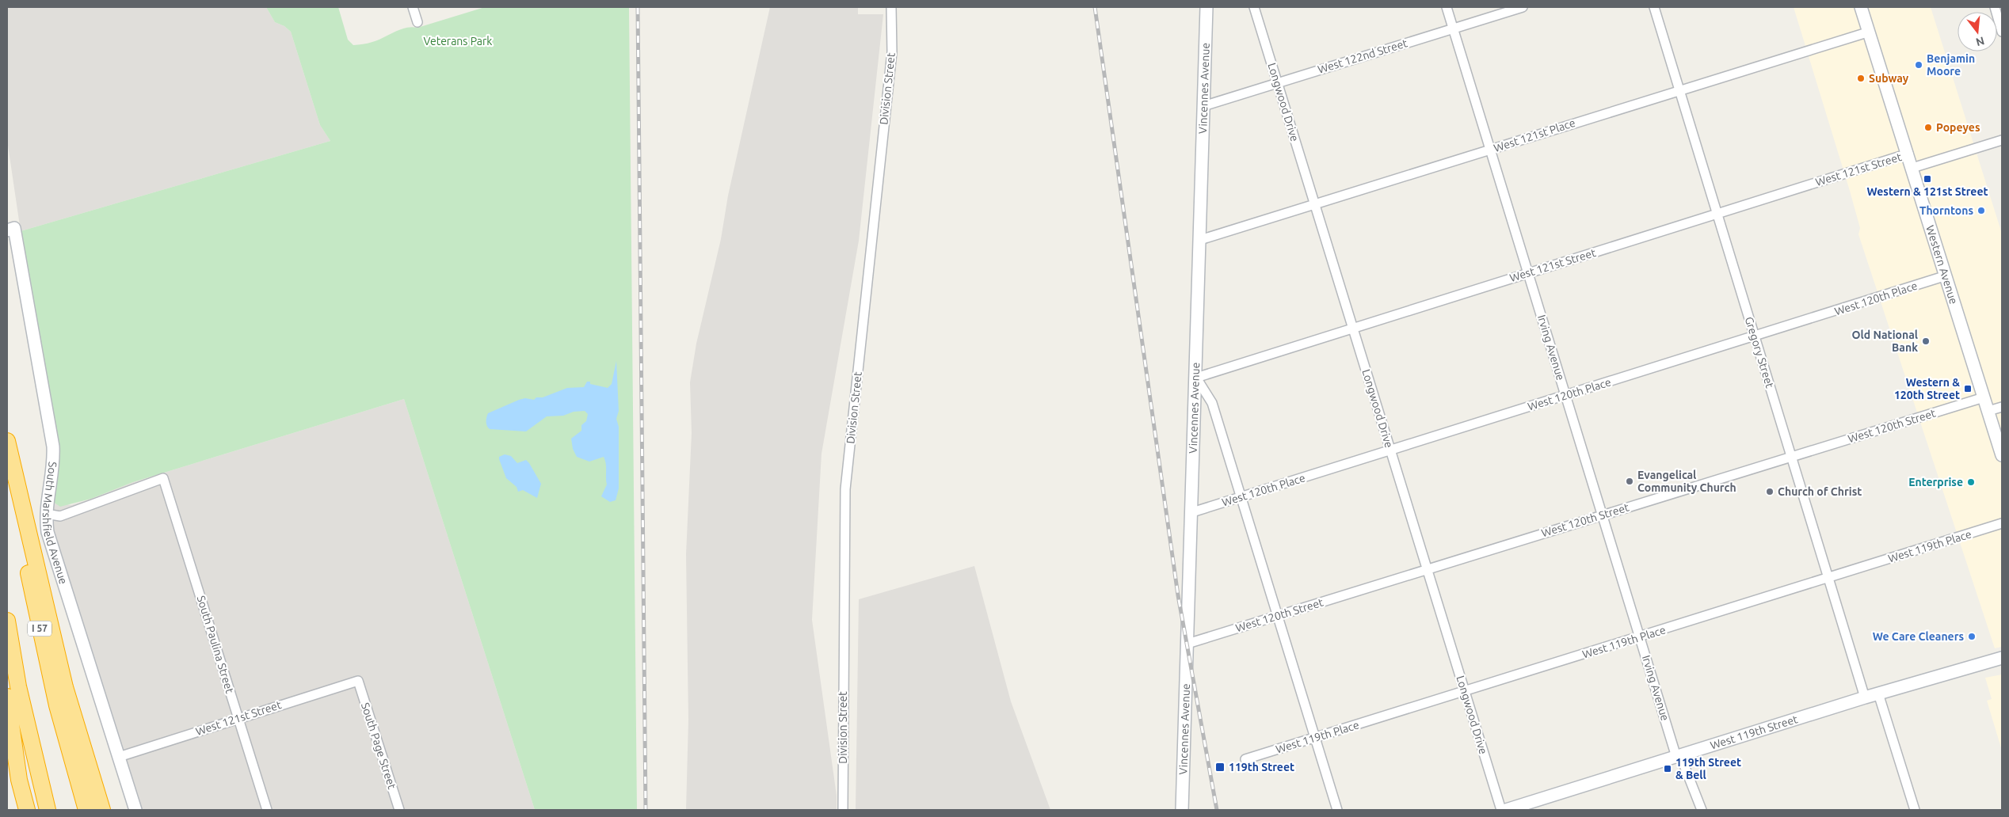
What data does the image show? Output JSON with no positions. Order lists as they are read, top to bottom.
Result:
{
  "streets": {
    "highway": ["I 57"],
    "main road": [
      "Vincennes Avenue",
      "Western Avenue",
      "South Marshfield Avenue",
      "West 119th Street"
    ],
    "street": [
      "West 122nd Street",
      "Division Street",
      "Longwood Drive",
      "West 121st Place",
      "West 121st Street",
      "West 120th Place",
      "Irving Avenue",
      "Gregory Street",
      "West 120th Street",
      "West 119th Place",
      "South Paulina Street",
      "South Page Street"
    ]
  },
  "crossings": [
    ["West 122nd Street", "Vincennes Avenue"],
    ["West 122nd Street", "Longwood Drive"],
    ["West 122nd Street", "Irving Avenue"],
    ["Vincennes Avenue", "West 121st Place"],
    ["Vincennes Avenue", "West 121st Street"],
    ["Vincennes Avenue", "West 120th Place"],
    ["Vincennes Avenue", "West 120th Street"],
    ["Longwood Drive", "West 121st Place"],
    ["Longwood Drive", "West 121st Street"],
    ["Longwood Drive", "West 120th Place"],
    ["Longwood Drive", "West 120th Street"],
    ["Longwood Drive", "West 119th Place"],
    ["West 121st Place", "Western Avenue"],
    ["West 121st Place", "Irving Avenue"],
    ["West 121st Place", "Gregory Street"],
    ["West 121st Street", "Western Avenue"],
    ["West 121st Street", "Irving Avenue"],
    ["West 121st Street", "Gregory Street"],
    ["West 121st Street", "South Marshfield Avenue"],
    ["West 121st Street", "South Paulina Street"],
    ["West 121st Street", "South Page Street"],
    ["Western Avenue", "West 120th Place"],
    ["Western Avenue", "West 120th Street"],
    ["West 120th Place", "Irving Avenue"],
    ["West 120th Place", "Gregory Street"],
    ["Irving Avenue", "West 120th Street"],
    ["Irving Avenue", "West 119th Place"],
    ["Irving Avenue", "West 119th Street"],
    ["Gregory Street", "West 120th Street"],
    ["Gregory Street", "West 119th Place"],
    ["Gregory Street", "West 119th Street"],
    ["South Marshfield Avenue", "South Paulina Street"]
  ],
  "parks": ["Veterans Park"],
  "places": {
    "other": [
      "Benjamin Moore",
      "Subway",
      "Popeyes",
      "Thorntons",
      "Old National Bank",
      "Evangelical Community Church",
      "Enterprise",
      "Church of Christ",
      "We Care Cleaners"
    ],
    "transit": [
      "Western & 121st Street",
      "Western & 120th Street",
      "119th Street",
      "119th Street & Bell"
    ]
  },
  "north": "bottom"
}
